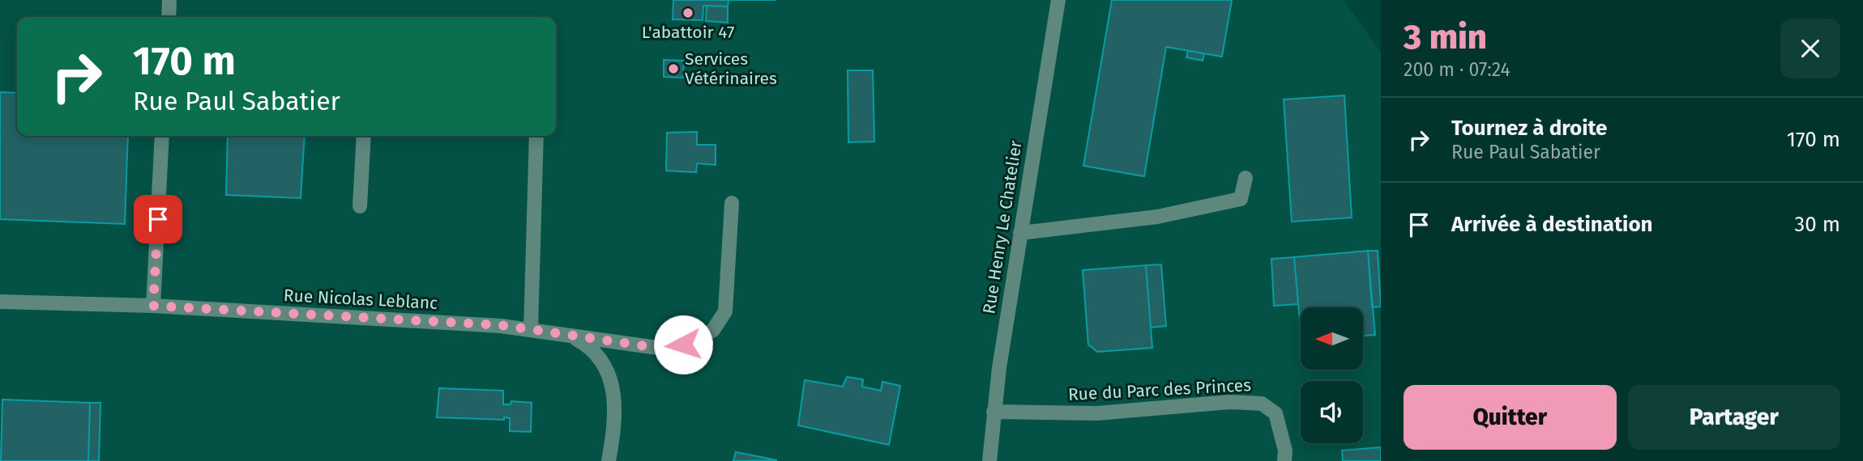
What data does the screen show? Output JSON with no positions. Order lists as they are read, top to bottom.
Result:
{
  "streets": {
    "street": ["Rue Henry Le Chatelier", "Rue Nicolas Leblanc", "Rue du Parc des Princes"]
  },
  "crossings": [
    ["Rue Henry Le Chatelier", "Rue du Parc des Princes"]
  ],
  "places": ["L'abattoir 47", "Services Vétérinaires"],
  "north": "left",
  "page": {
    "heading": ["3 min", "200 m · 07:24"],
    "turn": ["170 m", "Rue Paul Sabatier"],
    "list": [
      {
        "name": "Tournez à droite",
        "note": "Rue Paul Sabatier",
        "value": "170 m"
      },
      {
        "name": "Arrivée à destination",
        "value": "30 m"
      }
    ],
    "buttons": ["Quitter", "Partager"]
  }
}
